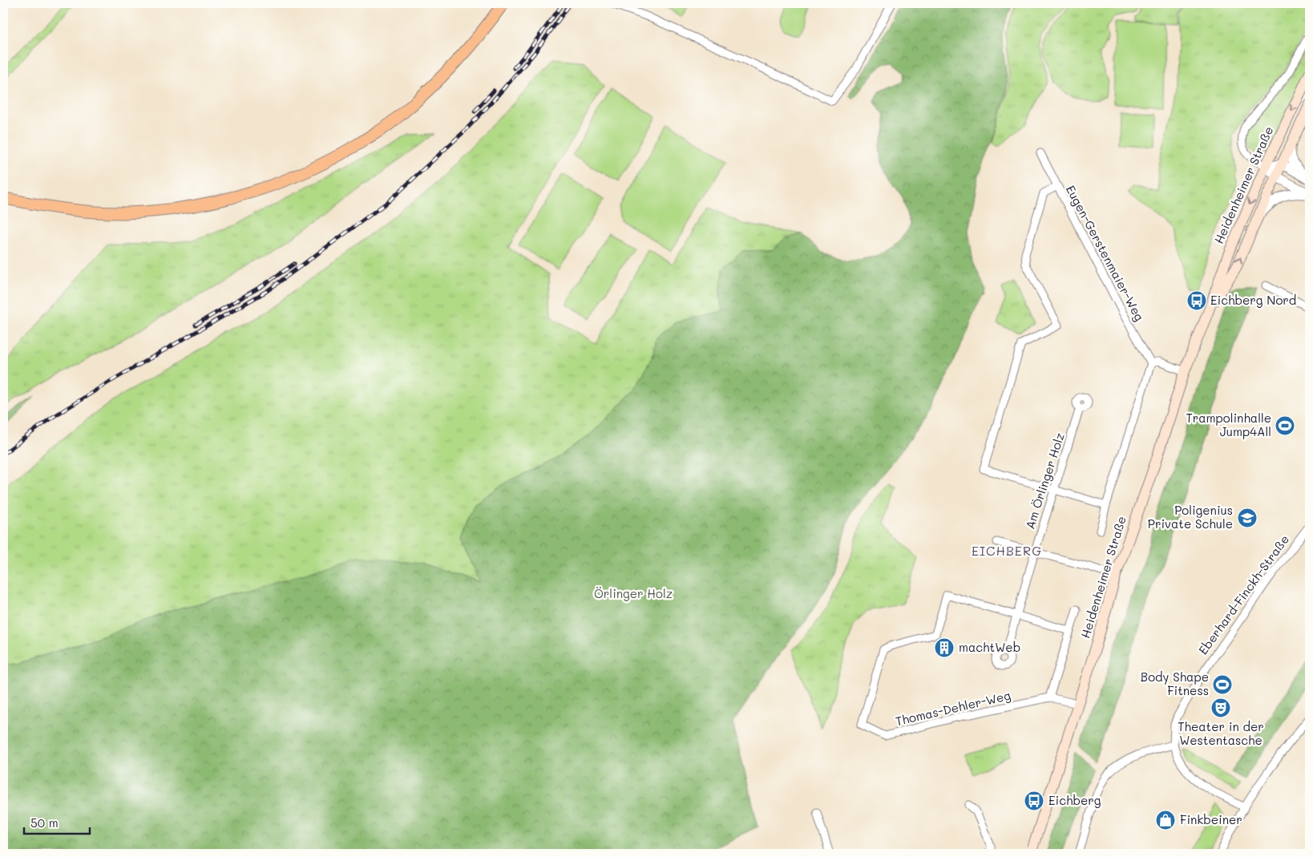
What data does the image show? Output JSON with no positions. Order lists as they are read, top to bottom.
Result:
{
  "streets": {
    "main road": ["Heidenheimer Straße"],
    "street": [
      "Eugen-Gerstenmaier-Weg",
      "Am Örlinger Holz",
      "Eberhard-Finckh-Straße",
      "Thomas-Dehler-Weg"
    ]
  },
  "crossings": [
    ["Heidenheimer Straße", "Thomas-Dehler-Weg"],
    ["Am Örlinger Holz", "Thomas-Dehler-Weg"]
  ],
  "districts": ["EICHBERG"],
  "parks": ["Örlinger Holz"],
  "places": {
    "bus stop": ["Eichberg Nord", "Eichberg"],
    "sports": ["Trampolinhalle Jump4All", "Body Shape Fitness"],
    "school or university": ["Poligenius Private Schule"],
    "building": ["machtWeb"],
    "theatre": ["Theater in der Westentasche"],
    "shop": ["Finkbeiner"]
  },
  "scale_bar": "50 m"
}
